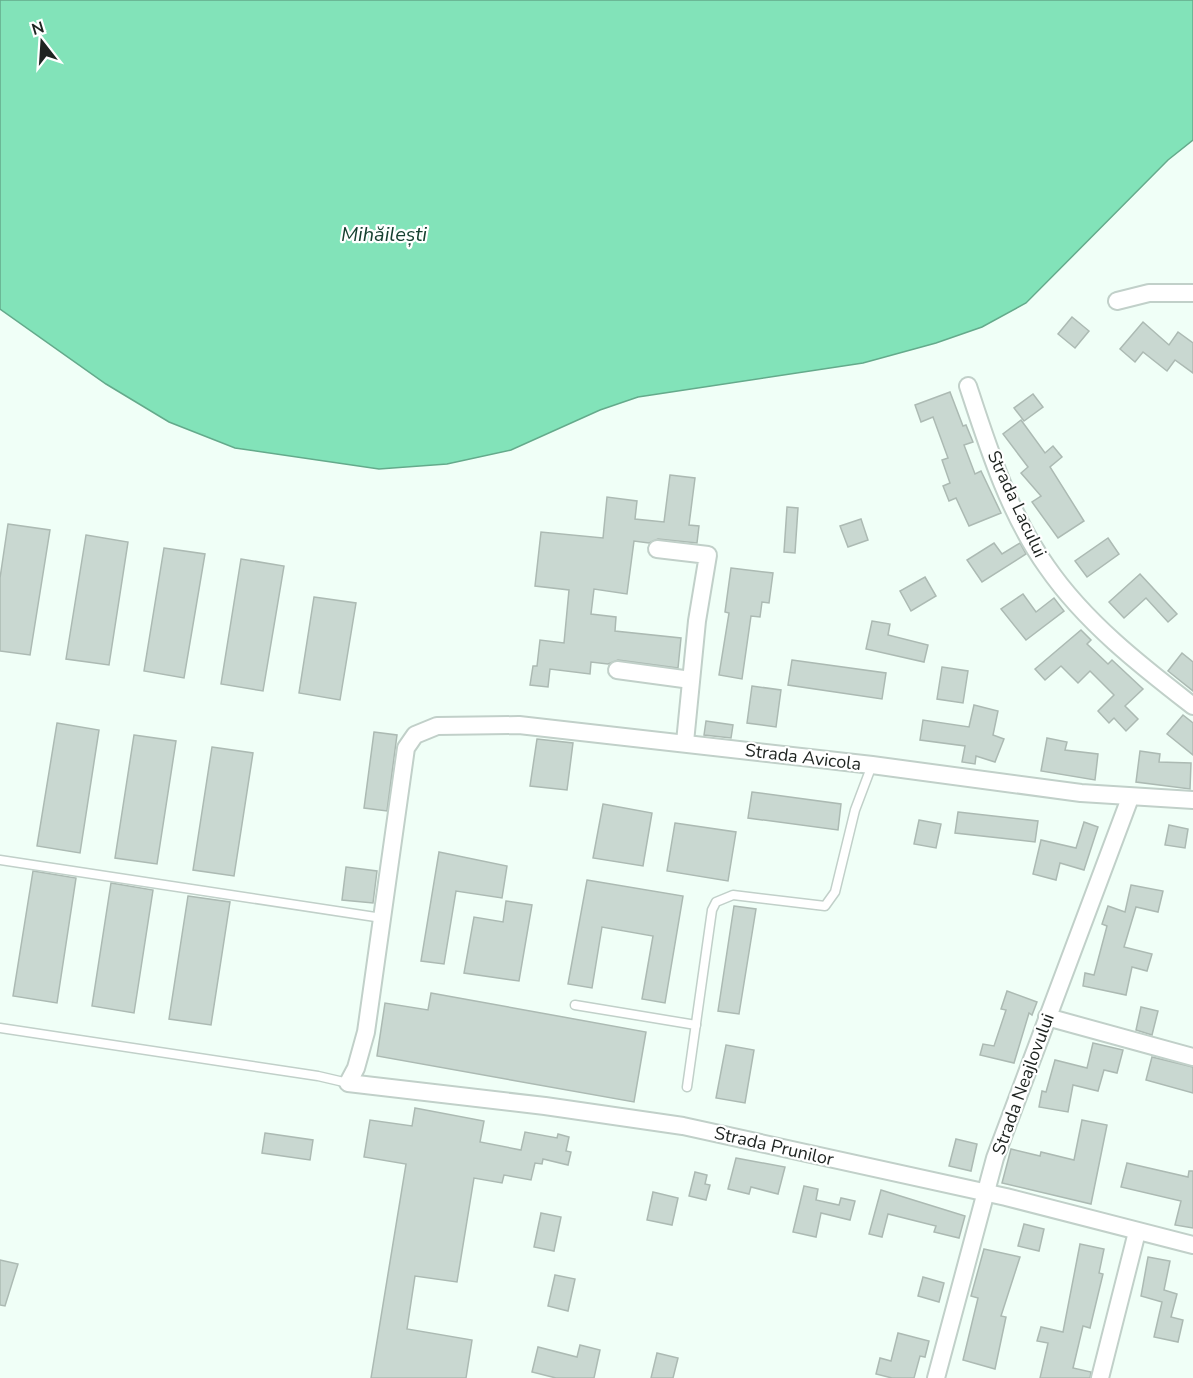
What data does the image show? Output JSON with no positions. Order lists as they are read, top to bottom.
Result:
{
  "streets": {
    "street": [
      "Strada Lacului",
      "Strada Avicola",
      "Strada Neajlovului",
      "Strada Prunilor"
    ]
  },
  "crossings": [
    ["Strada Avicola", "Strada Neajlovului"],
    ["Strada Neajlovului", "Strada Prunilor"]
  ],
  "water": ["Mihăilești"],
  "north": "top"
}
